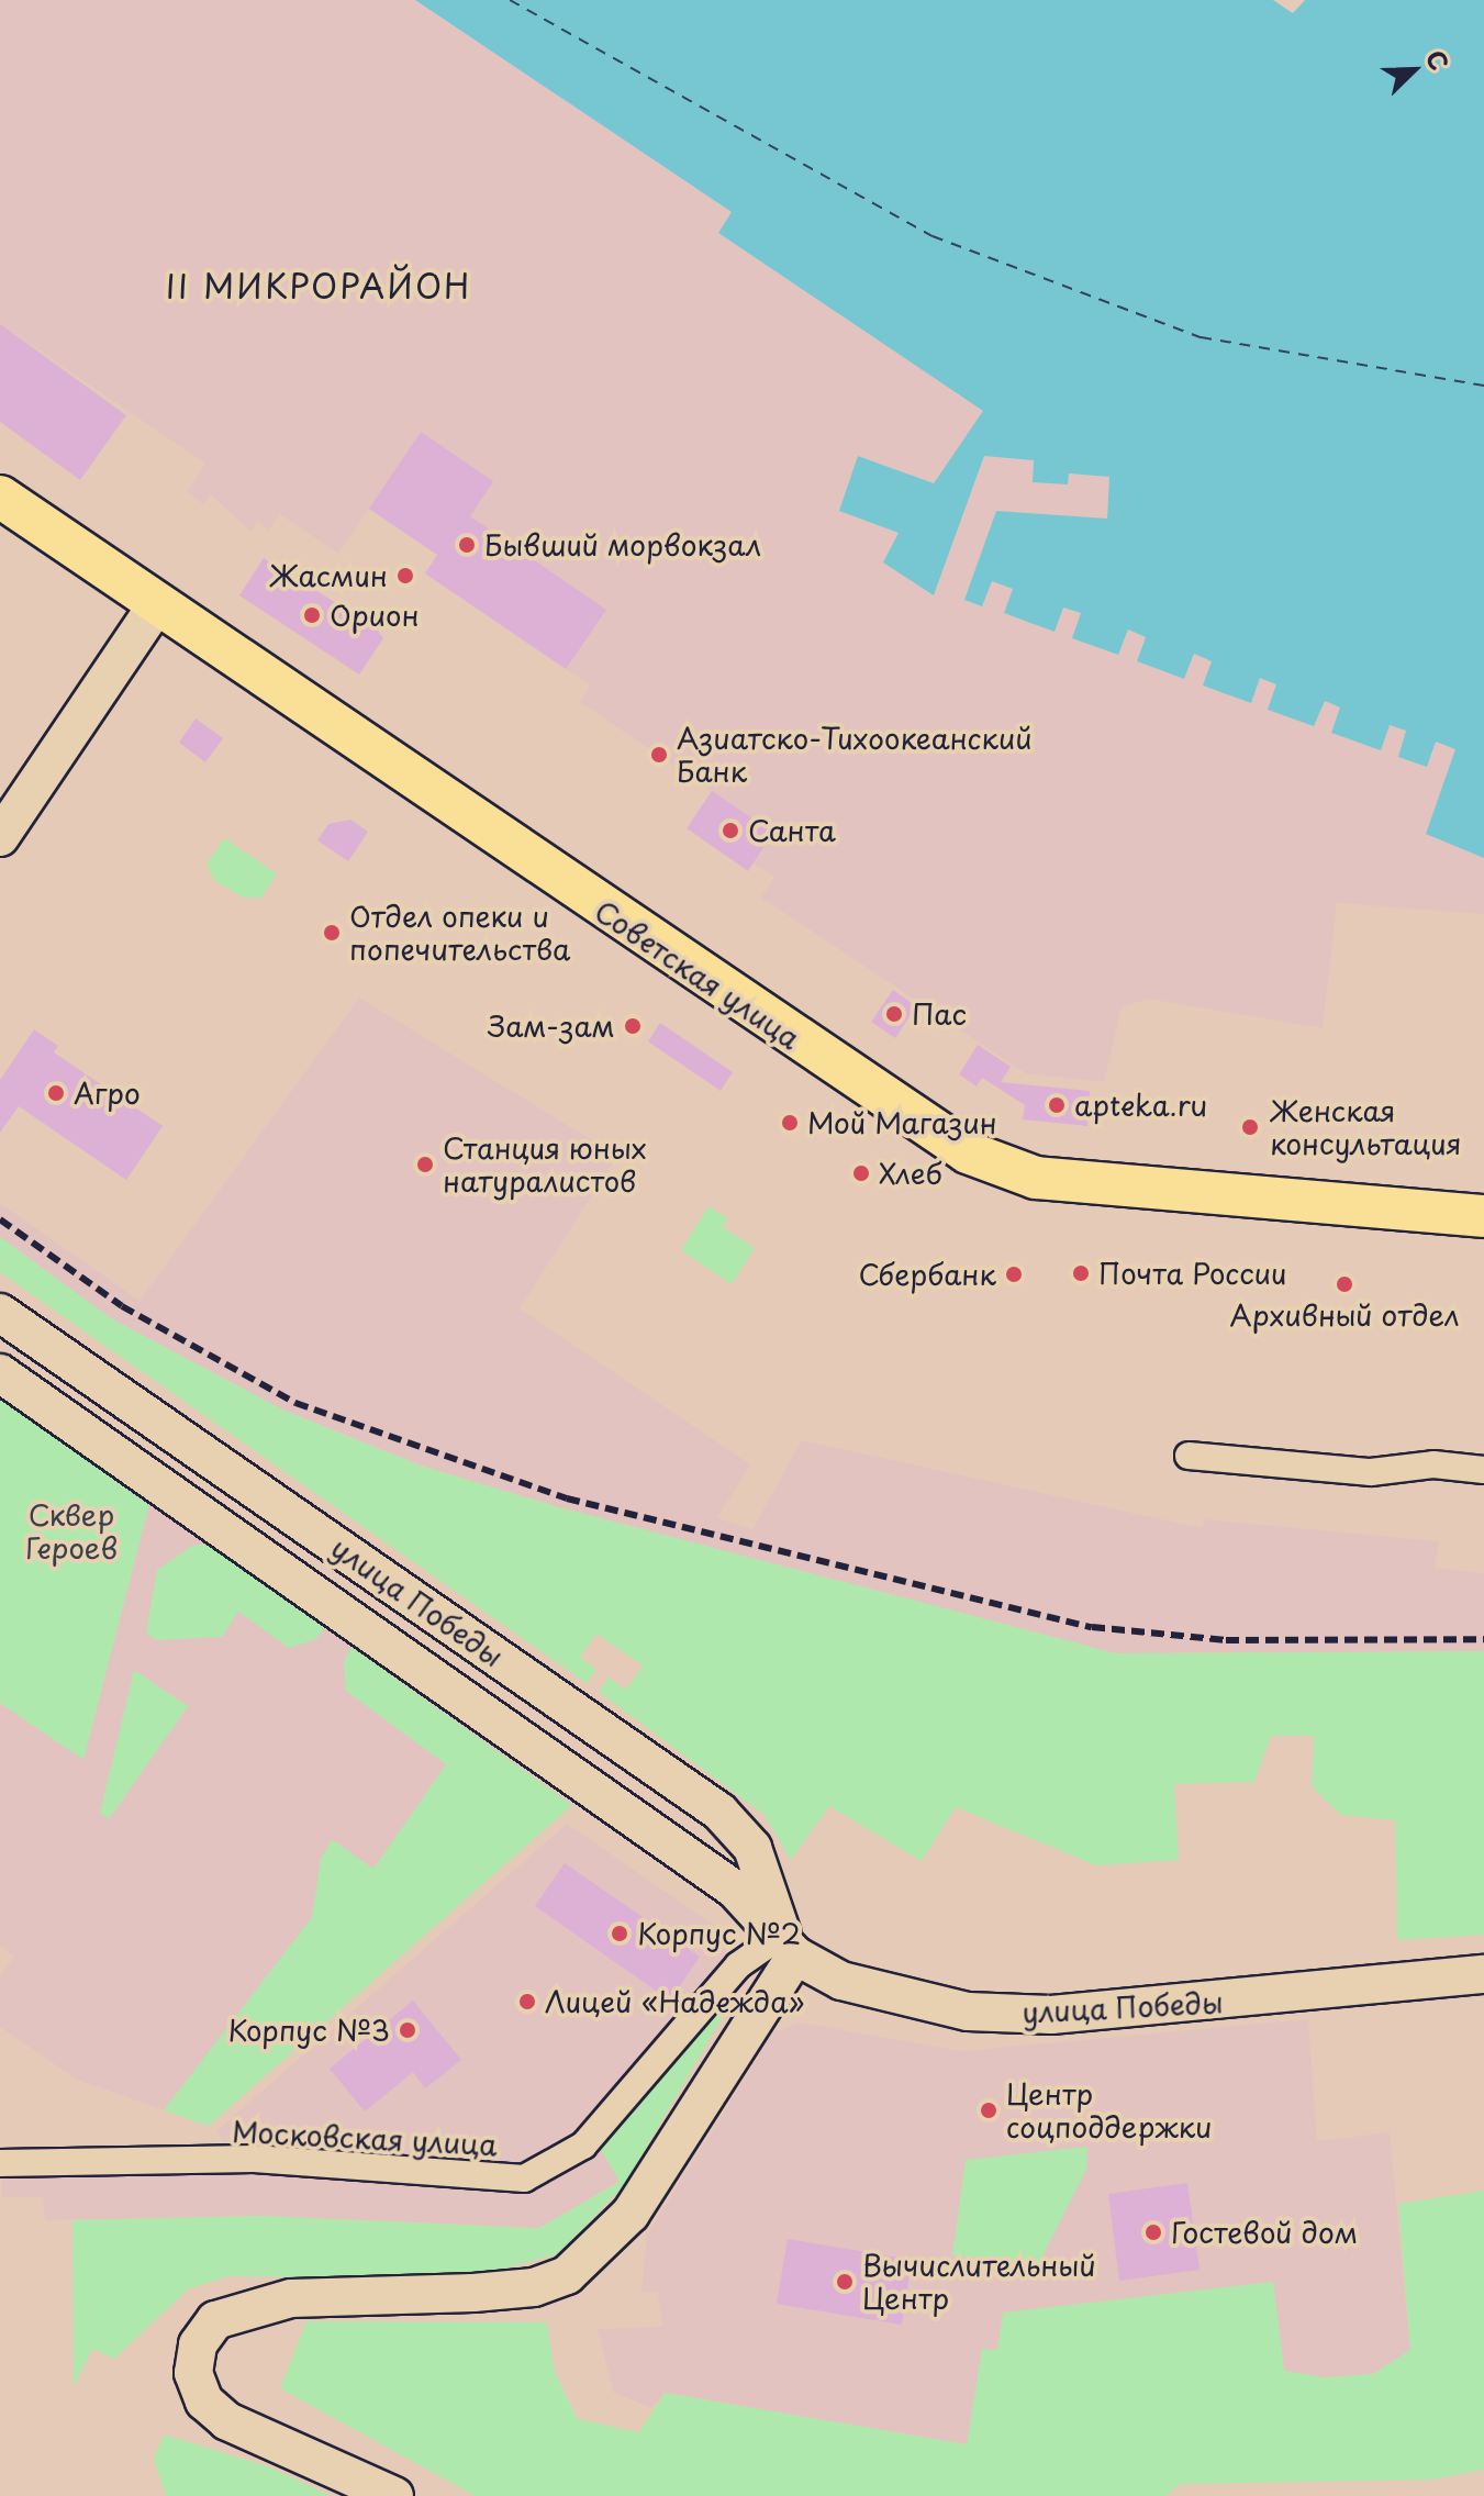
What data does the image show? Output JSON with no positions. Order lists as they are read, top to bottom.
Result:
{
  "streets": {
    "main road": ["Советская улица", "улица Победы"],
    "street": ["Московская улица"]
  },
  "crossings": [
    ["улица Победы", "Московская улица"]
  ],
  "districts": ["II МИКРОРАЙОН"],
  "parks": ["Сквер Героев"],
  "places": [
    "Бывший морвокзал",
    "Жасмин",
    "Орион",
    "Азиатско-Тихоокеанский Банк",
    "Санта",
    "Отдел опеки и попечительства",
    "Пас",
    "Зам-зам",
    "Агро",
    "apteka.ru",
    "Мой Магазин",
    "Женская консультация",
    "Станция юных натуралистов",
    "Хлеб",
    "Почта России",
    "Сбербанк",
    "Архивный отдел",
    "Корпус №2",
    "Лицей «Надежда»",
    "Корпус №3",
    "Центр соцподдержки",
    "Гостевой дом",
    "Вычислительный Центр"
  ],
  "north": "top right"
}
